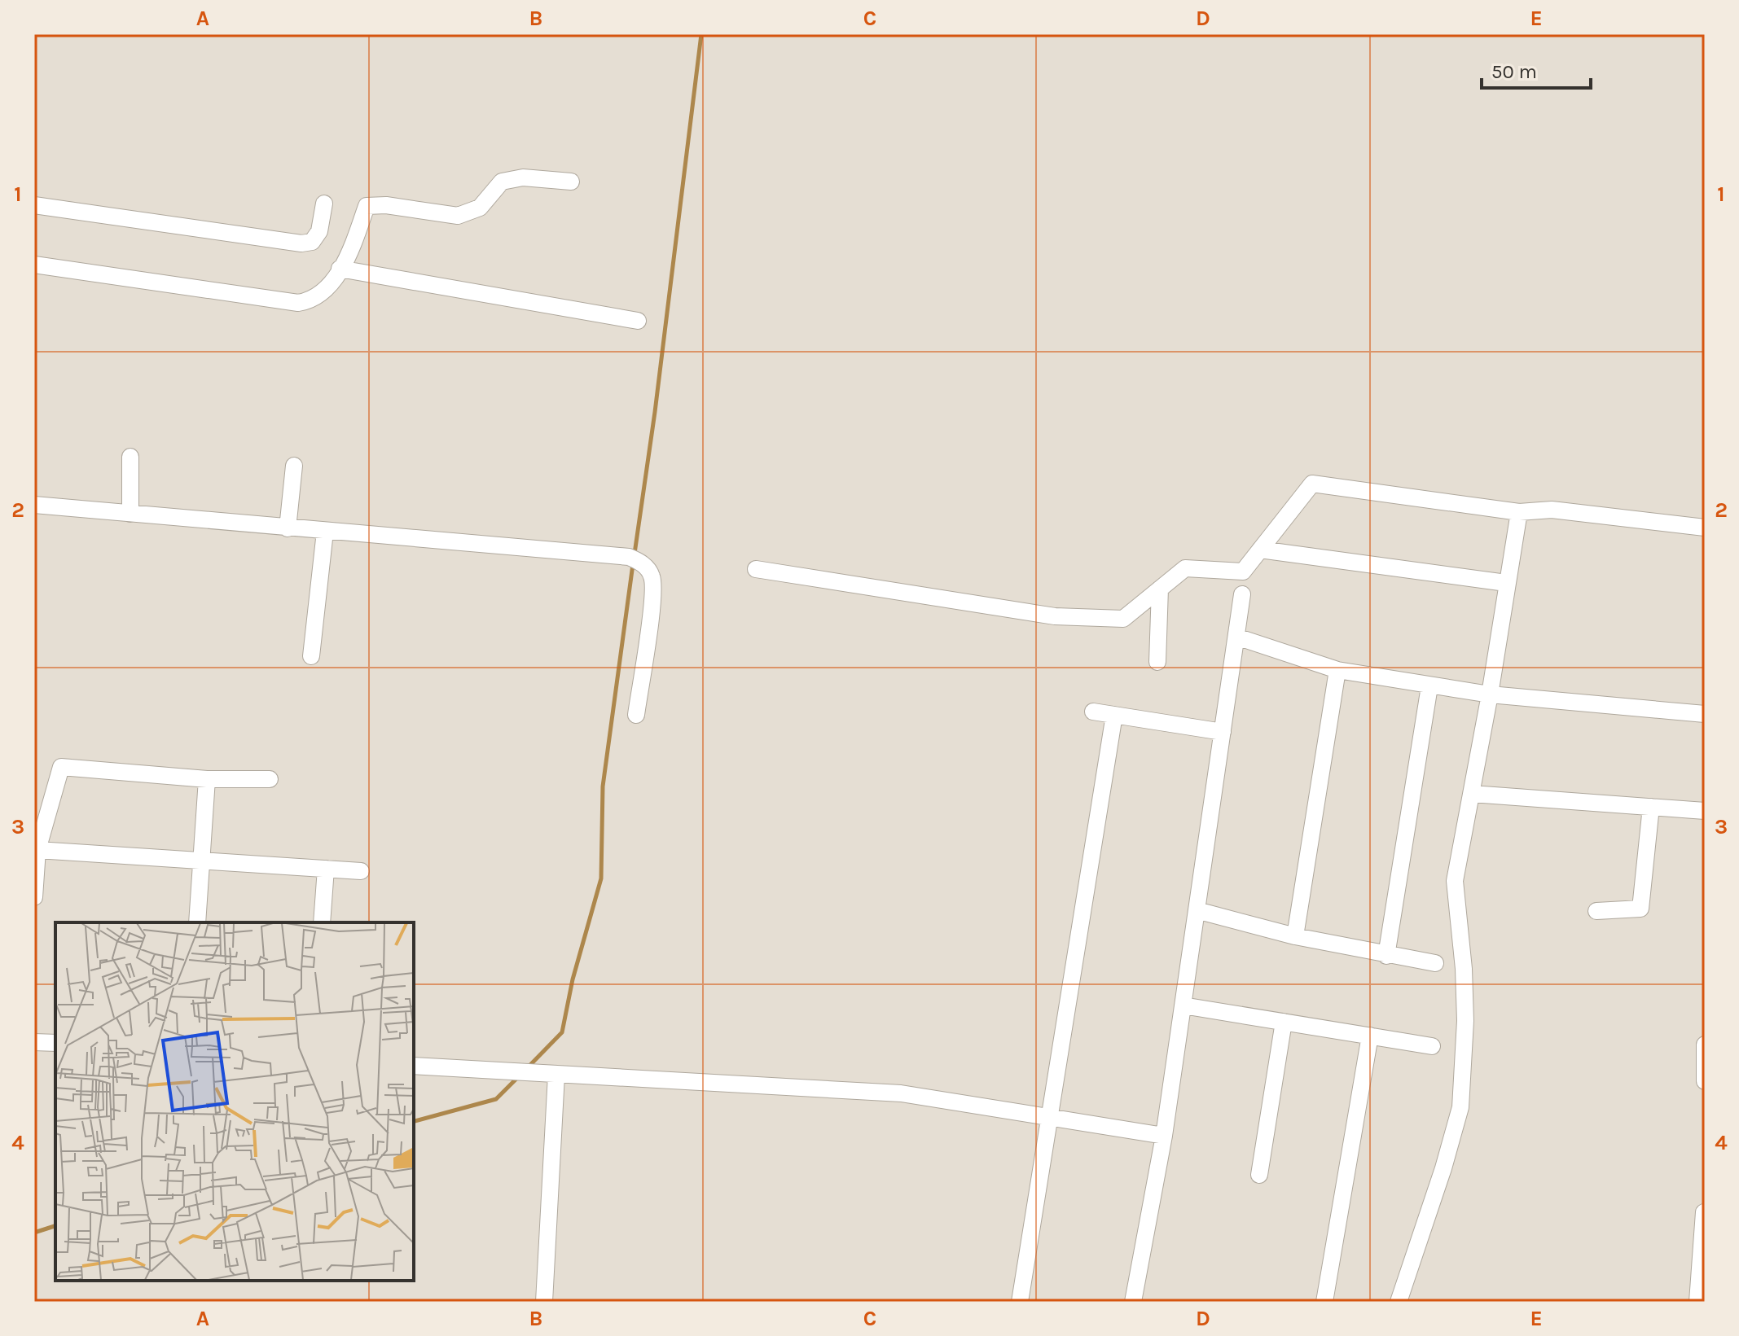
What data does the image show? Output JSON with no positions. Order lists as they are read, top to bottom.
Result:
{
  "scale_bar": "50 m",
  "grid": {
    "columns": [
      "A",
      "B",
      "C",
      "D",
      "E"
    ],
    "rows": [
      "1",
      "2",
      "3",
      "4"
    ]
  }
}
